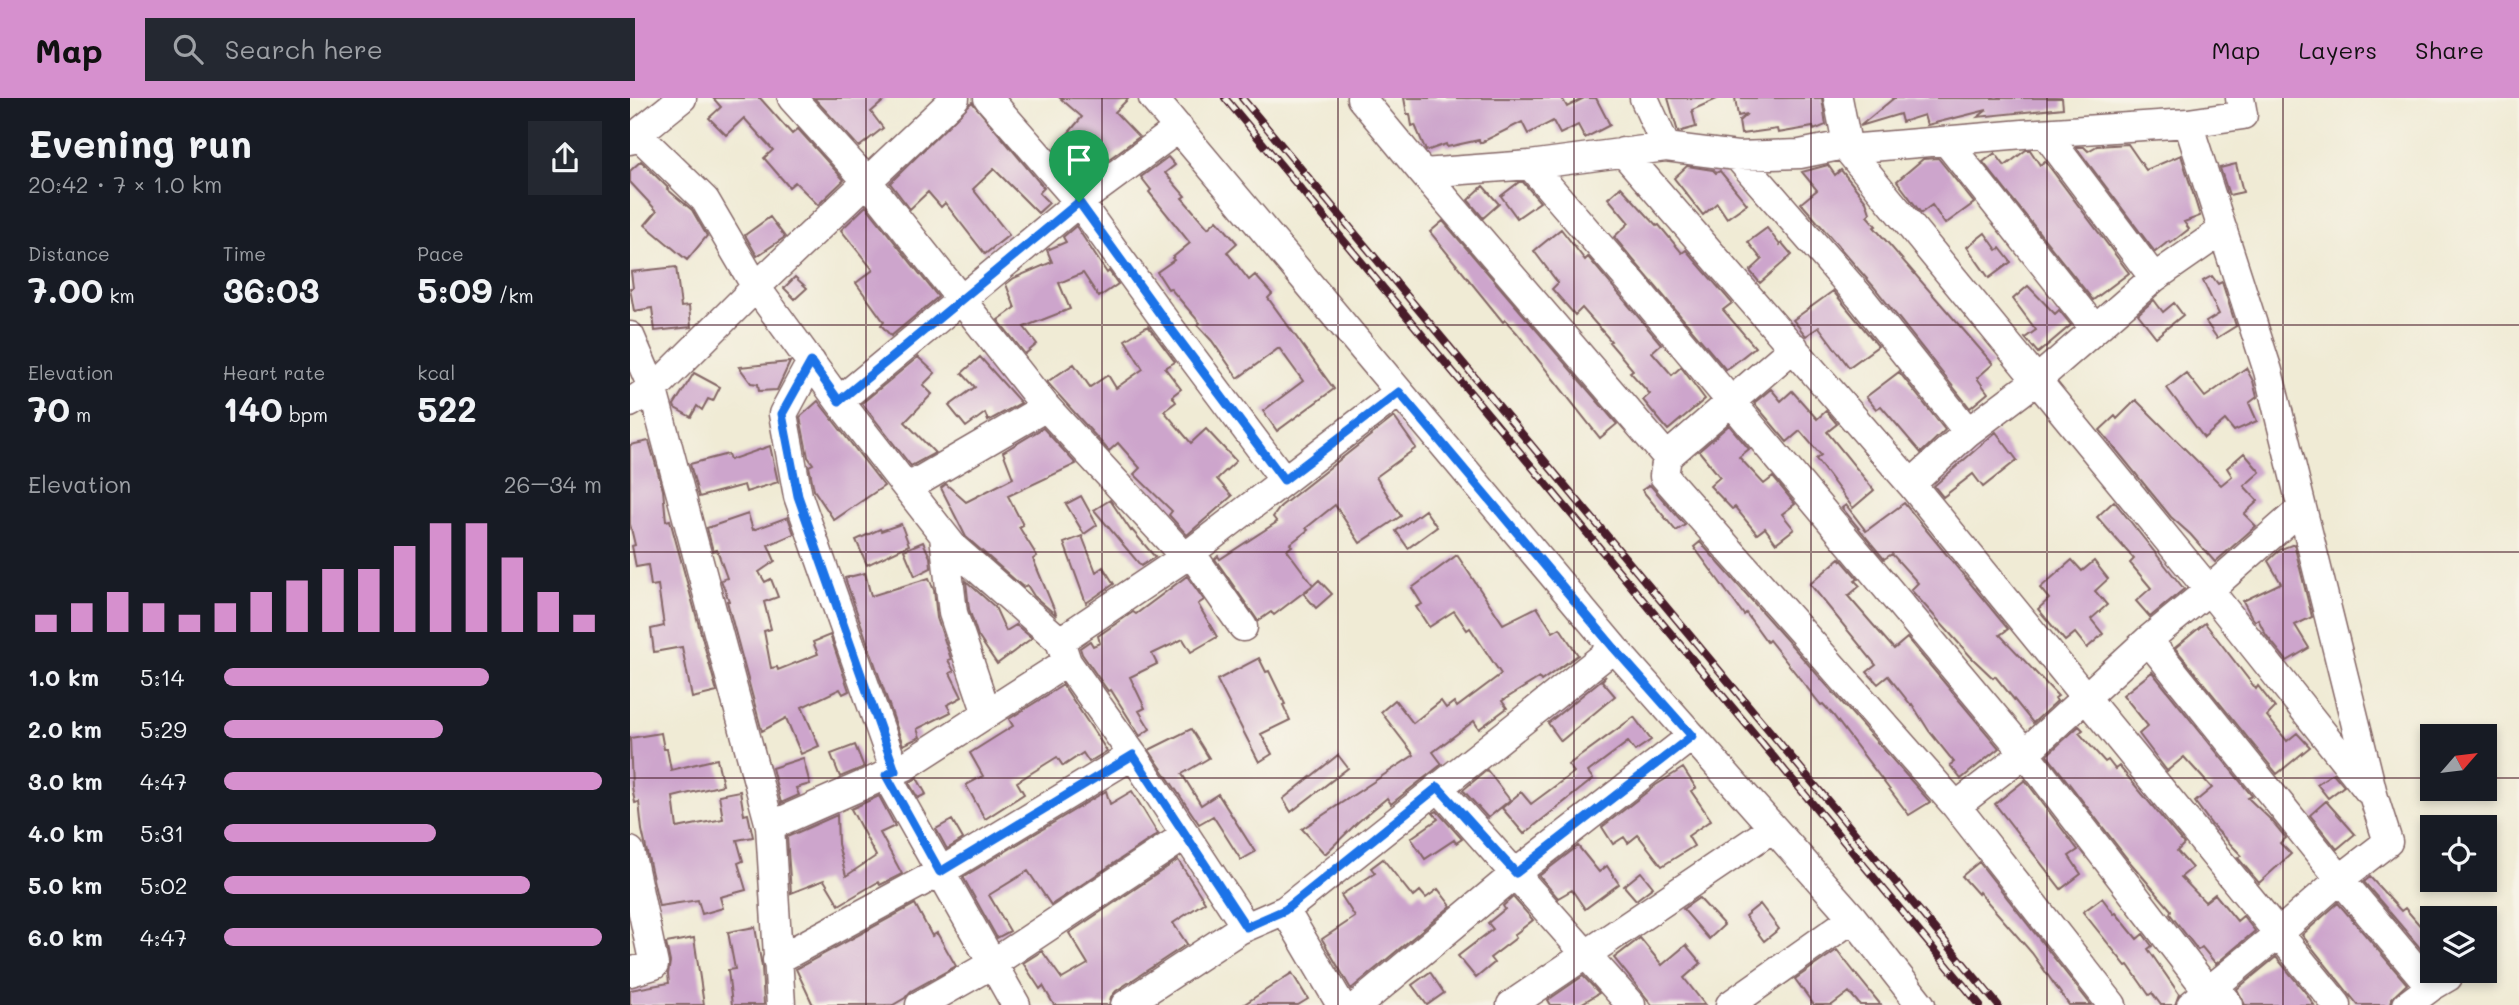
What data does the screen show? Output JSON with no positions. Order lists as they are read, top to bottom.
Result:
{
  "north": "top right",
  "page": {
    "header": "Map",
    "search": "Search here",
    "nav": ["Map", "Layers", "Share"],
    "heading": ["Evening run", "20:42 · 7 × 1.0 km"],
    "stats": [
      ["Distance", "7.00 km"],
      ["Time", "36:03"],
      ["Pace", "5:09 /km"],
      ["Elevation", "70 m"],
      ["Heart rate", "140 bpm"],
      ["kcal", "522"]
    ],
    "chart": ["Elevation", "26–34 m"],
    "list": [
      {
        "name": "1.0 km",
        "note": "5:14"
      },
      {
        "name": "2.0 km",
        "note": "5:29"
      },
      {
        "name": "3.0 km",
        "note": "4:47"
      },
      {
        "name": "4.0 km",
        "note": "5:31"
      },
      {
        "name": "5.0 km",
        "note": "5:02"
      },
      {
        "name": "6.0 km",
        "note": "4:47"
      }
    ]
  }
}
